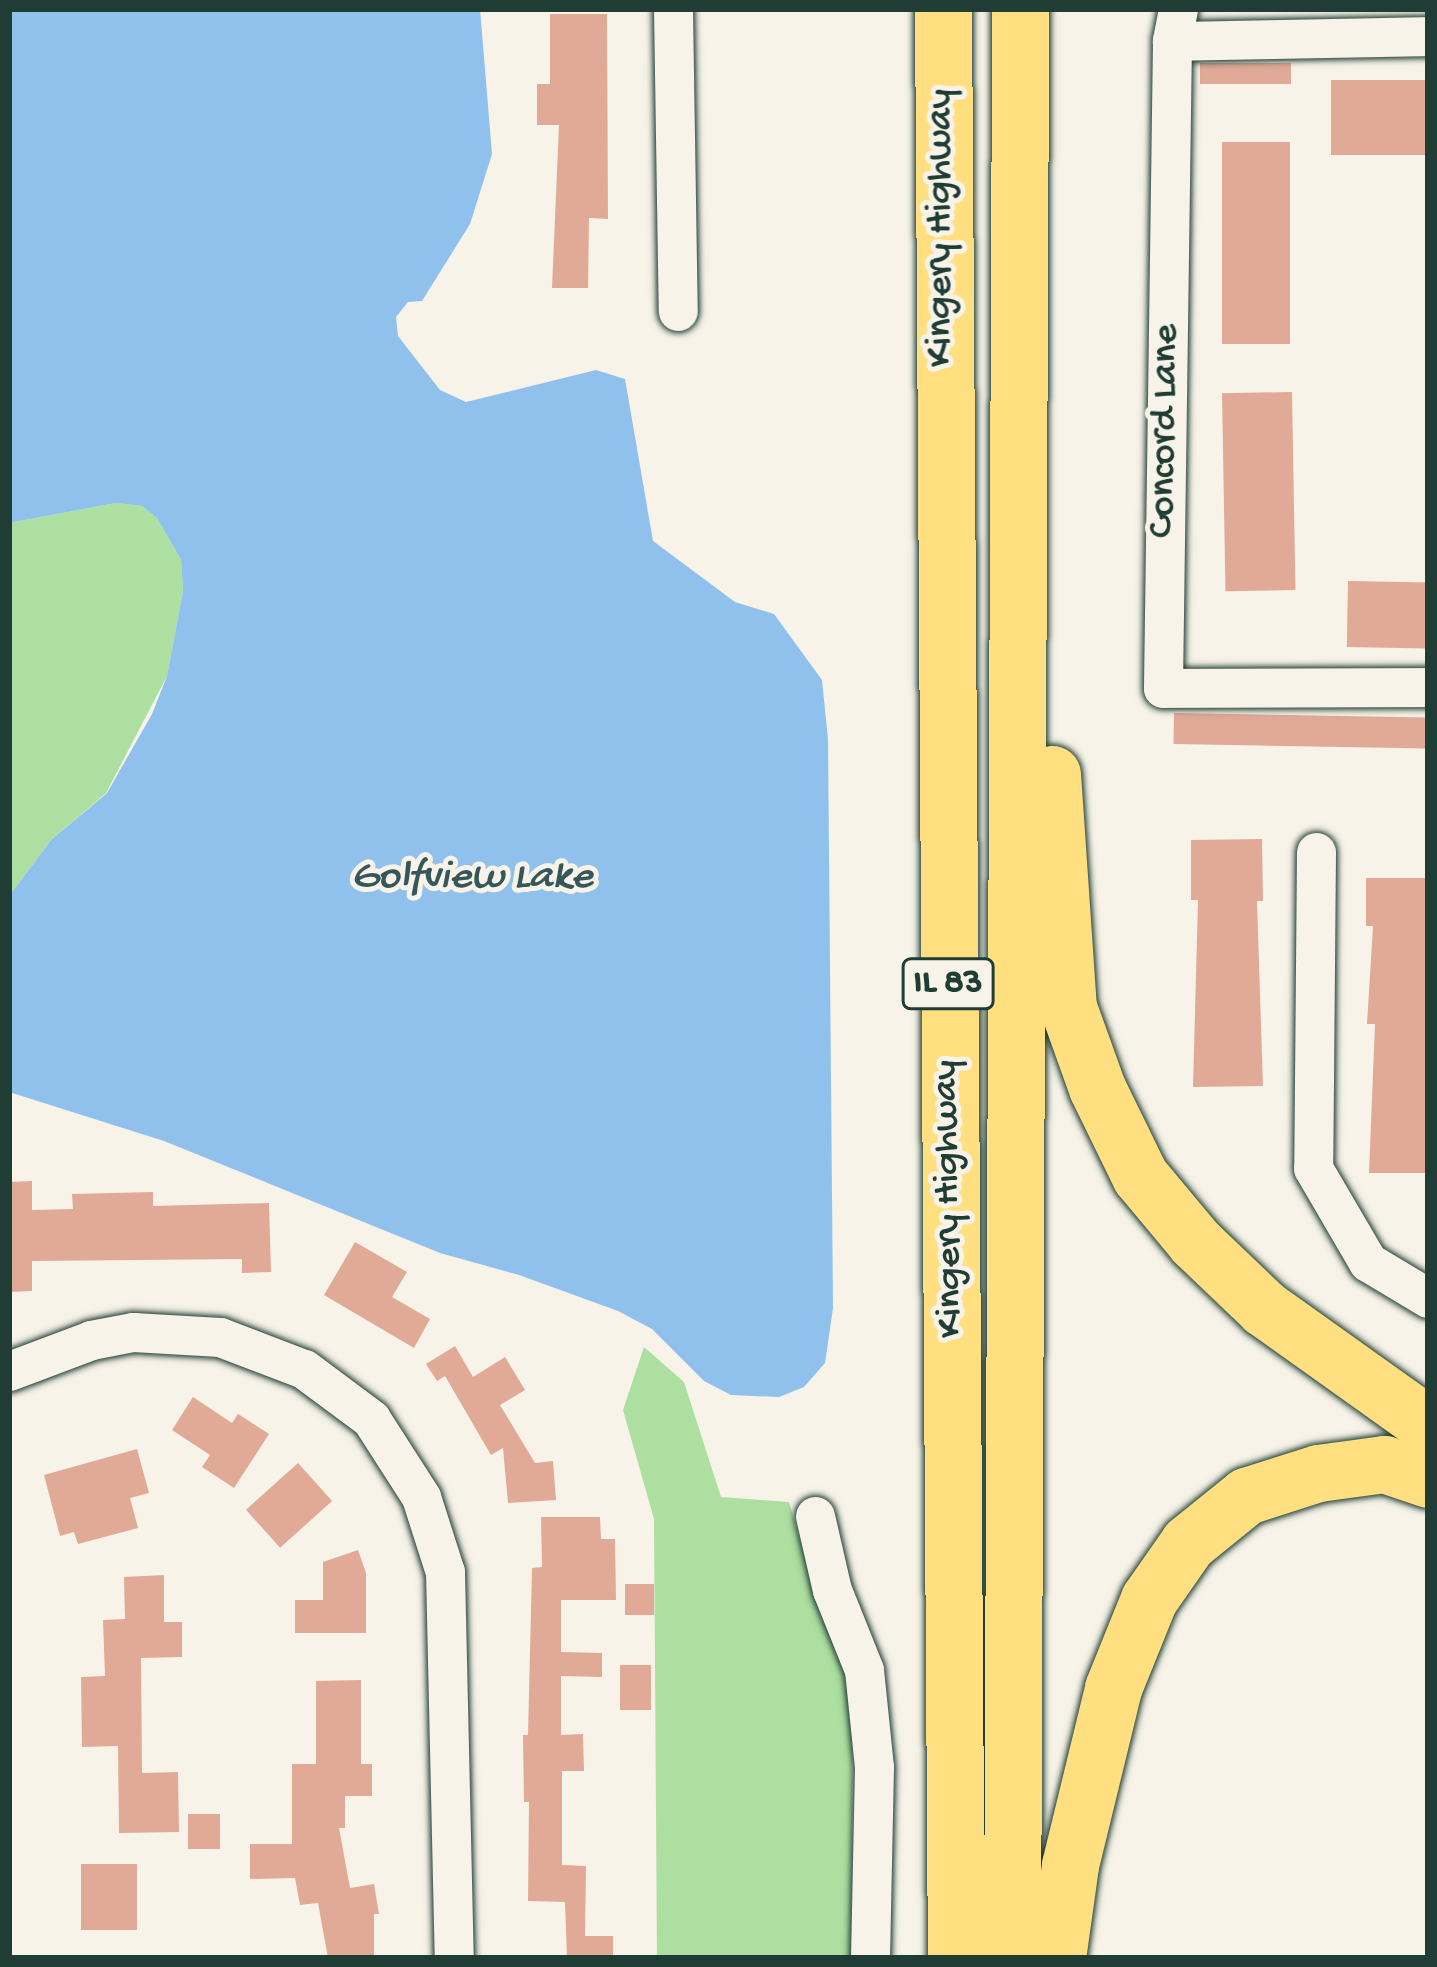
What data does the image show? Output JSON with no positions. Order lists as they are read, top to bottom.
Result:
{
  "streets": {
    "highway": ["Kingery Highway", "IL 83"],
    "street": ["Concord Lane"]
  },
  "water": ["Golfview Lake"]
}
